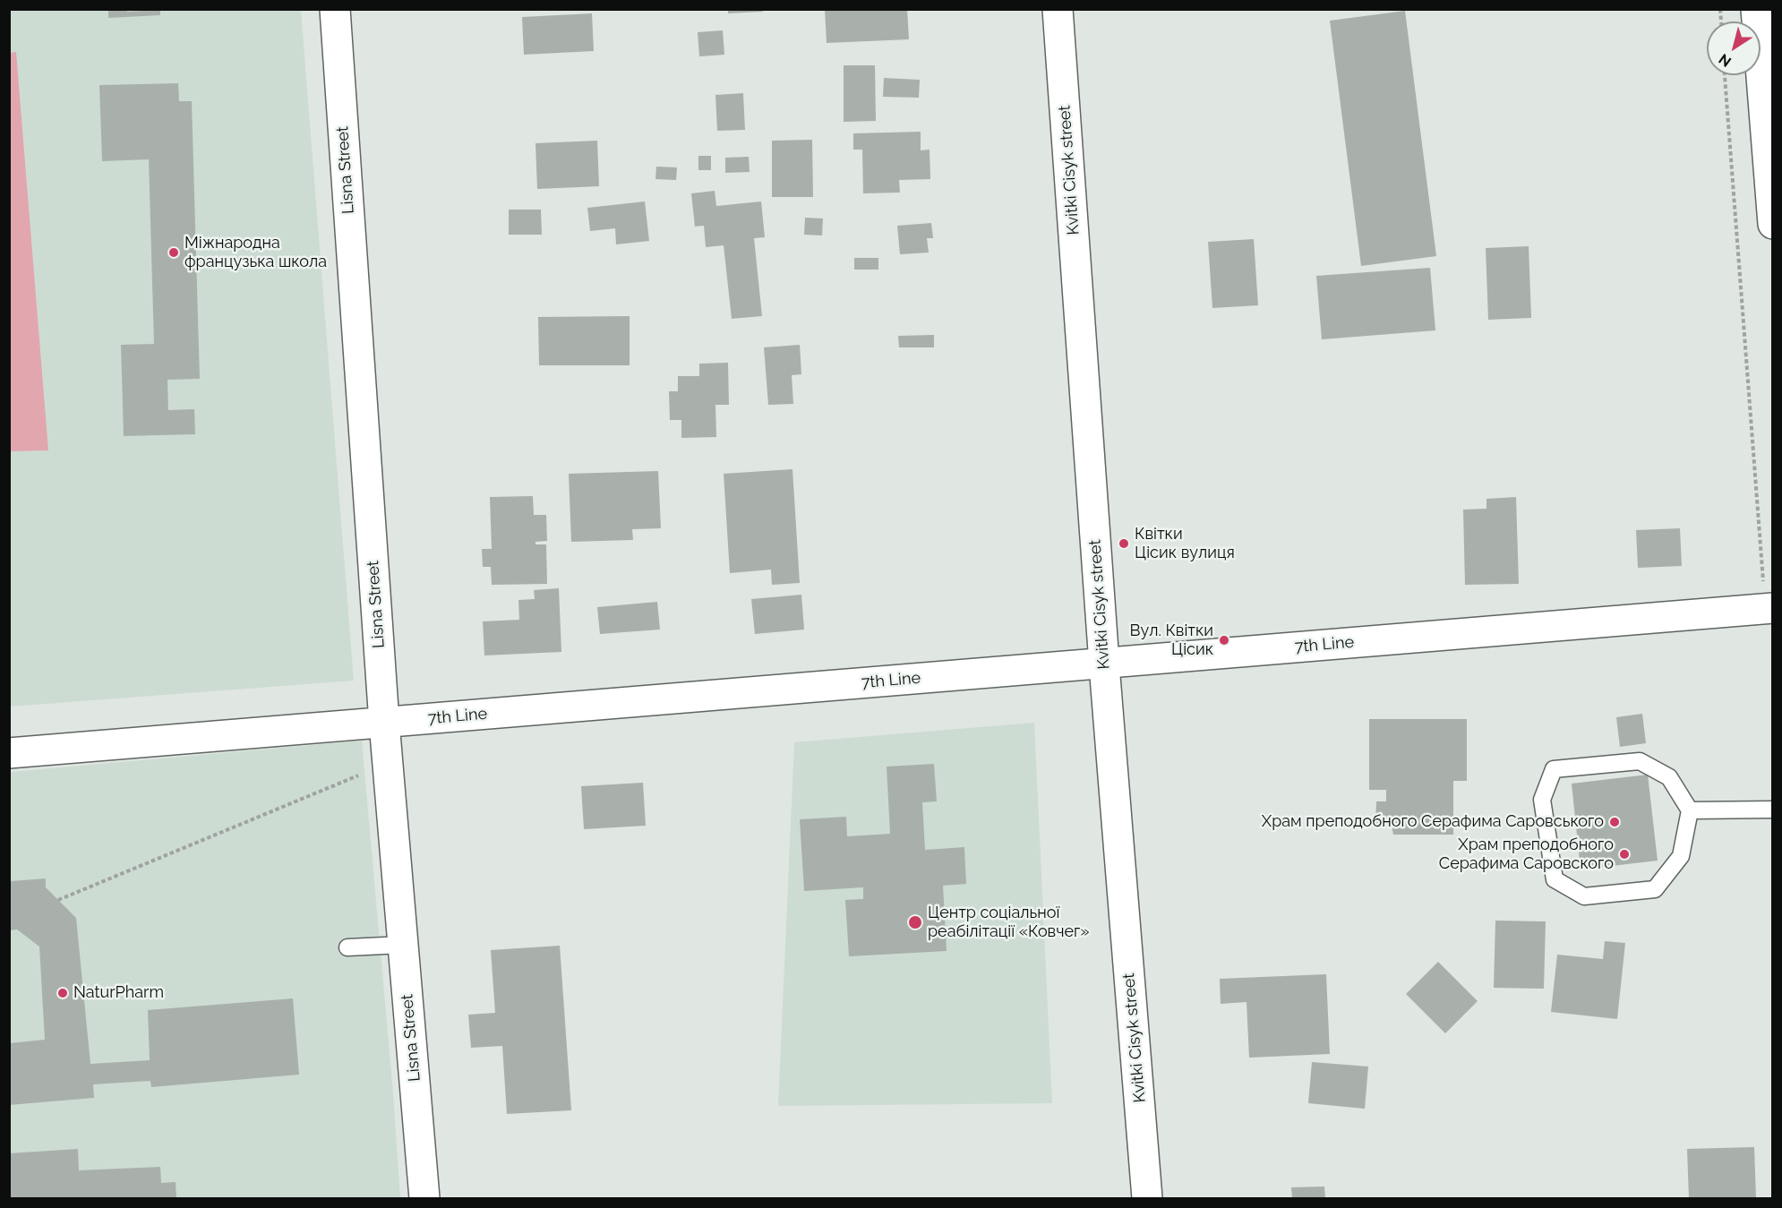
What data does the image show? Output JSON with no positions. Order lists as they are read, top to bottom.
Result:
{
  "streets": {
    "street": ["Lisna Street", "Kvitki Cisyk street", "7th Line"]
  },
  "crossings": [
    ["Lisna Street", "7th Line"],
    ["Kvitki Cisyk street", "7th Line"]
  ],
  "places": [
    "Міжнародна французька школа",
    "Квітки Цісик вулиця",
    "Вул. Квітки Цісик",
    "Храм преподобного Серафима Саровського",
    "Храм преподобного Серафима Саровского",
    "Центр соціальної реабілітації «Ковчег»",
    "NaturPharm"
  ],
  "north": "bottom left"
}
